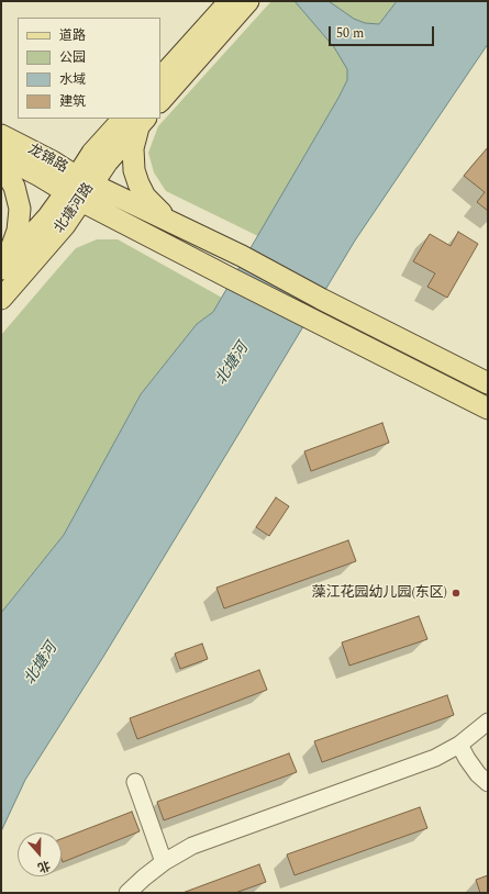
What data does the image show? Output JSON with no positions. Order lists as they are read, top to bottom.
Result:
{
  "streets": {
    "main road": ["龙锦路", "北塘河路"]
  },
  "crossings": [
    ["龙锦路", "北塘河路"]
  ],
  "water": ["北塘河"],
  "places": ["藻江花园幼儿园(东区)"],
  "legend": [
    "道路",
    "公园",
    "水域",
    "建筑"
  ],
  "scale_bar": "50 m",
  "north": "bottom"
}
